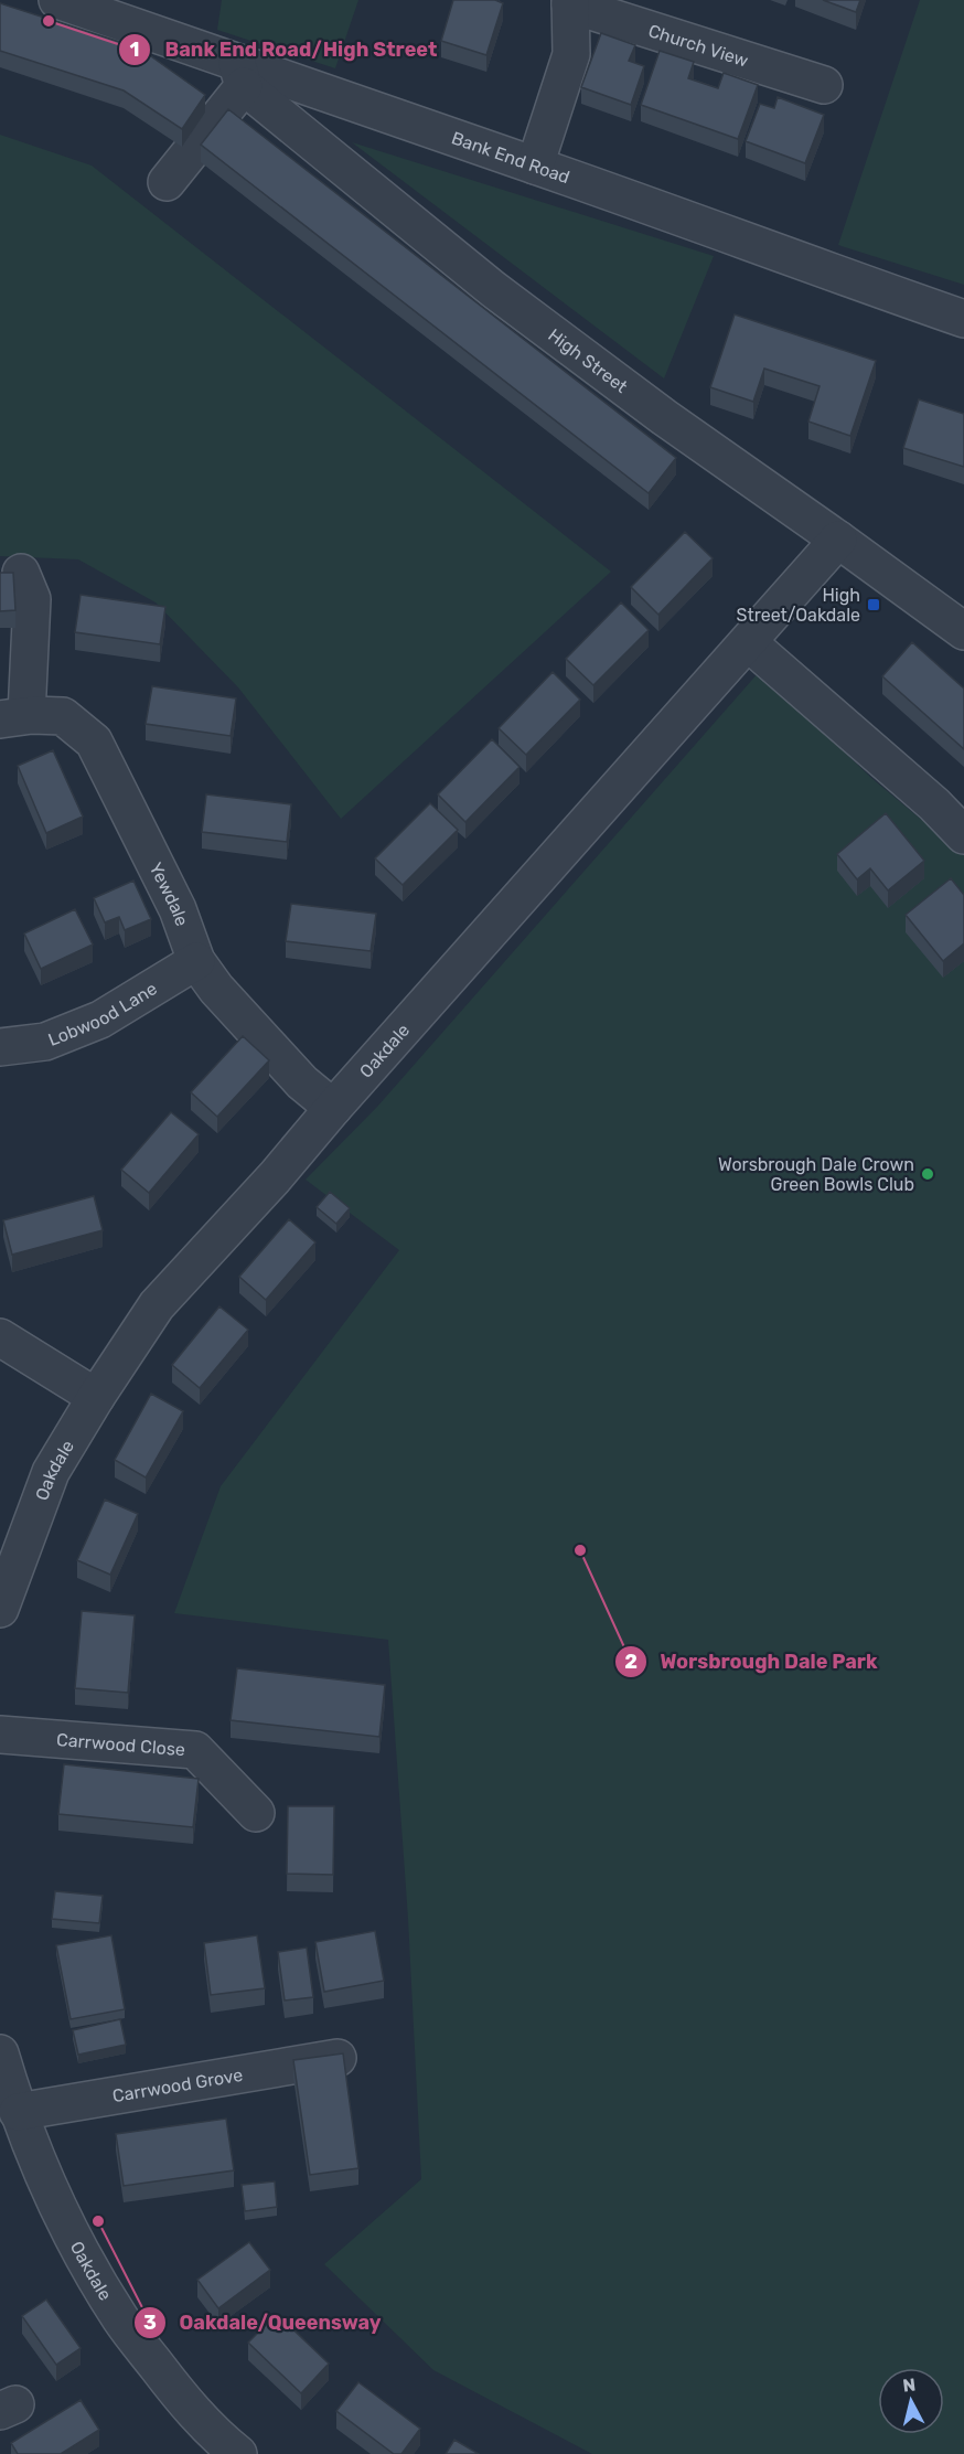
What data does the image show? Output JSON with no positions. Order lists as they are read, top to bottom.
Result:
{
  "streets": {
    "street": [
      "Church View",
      "Bank End Road",
      "High Street",
      "Yewdale",
      "Lobwood Lane",
      "Oakdale",
      "Carrwood Close",
      "Carrwood Grove"
    ]
  },
  "crossings": [
    ["Church View", "Bank End Road"],
    ["Bank End Road", "High Street"],
    ["High Street", "Oakdale"],
    ["Yewdale", "Lobwood Lane"],
    ["Yewdale", "Oakdale"],
    ["Oakdale", "Carrwood Grove"]
  ],
  "places": {
    "other": [
      "Bank End Road/High Street",
      "Worsbrough Dale Crown Green Bowls Club",
      "Worsbrough Dale Park",
      "Oakdale/Queensway"
    ],
    "transit": ["High Street/Oakdale"]
  },
  "north": "top"
}
